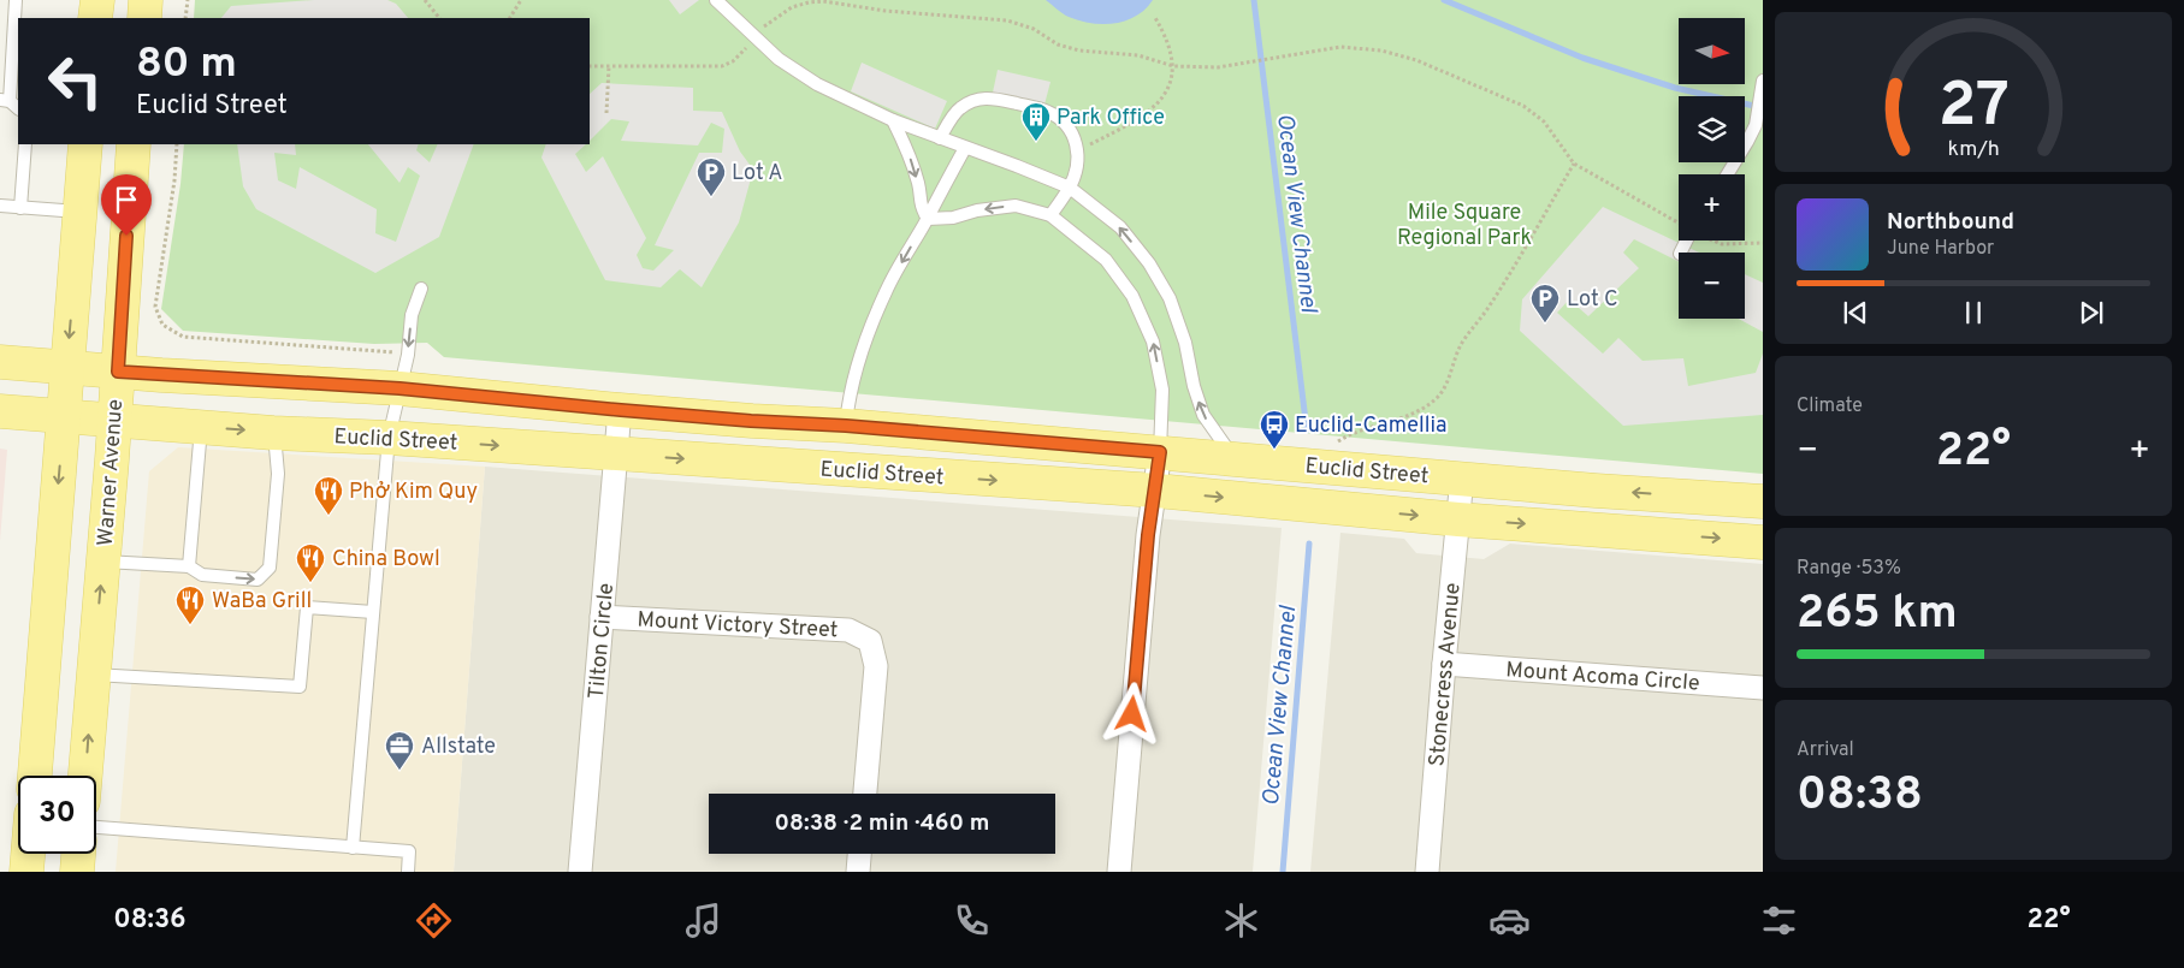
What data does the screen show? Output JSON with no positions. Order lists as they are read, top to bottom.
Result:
{
  "streets": {
    "main road": ["Euclid Street", "Warner Avenue"],
    "street": [
      "Mount Victory Street",
      "Tilton Circle",
      "Stonecress Avenue",
      "Mount Acoma Circle"
    ]
  },
  "crossings": [
    ["Euclid Street", "Warner Avenue"],
    ["Euclid Street", "Tilton Circle"],
    ["Euclid Street", "Stonecress Avenue"],
    ["Mount Victory Street", "Tilton Circle"],
    ["Stonecress Avenue", "Mount Acoma Circle"]
  ],
  "water": ["Ocean View Channel"],
  "parks": ["Mile Square Regional Park"],
  "places": {
    "building": ["Park Office"],
    "parking": ["Lot A", "Lot C"],
    "bus stop": ["Euclid-Camellia"],
    "restaurant": ["Phở Kim Quy", "China Bowl", "WaBa Grill"],
    "office": ["Allstate"]
  },
  "north": "right",
  "page": {
    "map_buttons": ["+", "−"],
    "turn": ["80 m", "Euclid Street"],
    "song": ["Northbound", "June Harbor"],
    "tile": [
      "Climate",
      ["Range · 53%", "265 km"],
      ["Arrival", "08:38"]
    ],
    "heat": ["−", "22°", "+"],
    "limit": "30",
    "trip": "08:38 · 2 min · 460 m",
    "tabs": ["08:36", "22°"],
    "gauge": ["27", "km/h"]
  }
}
